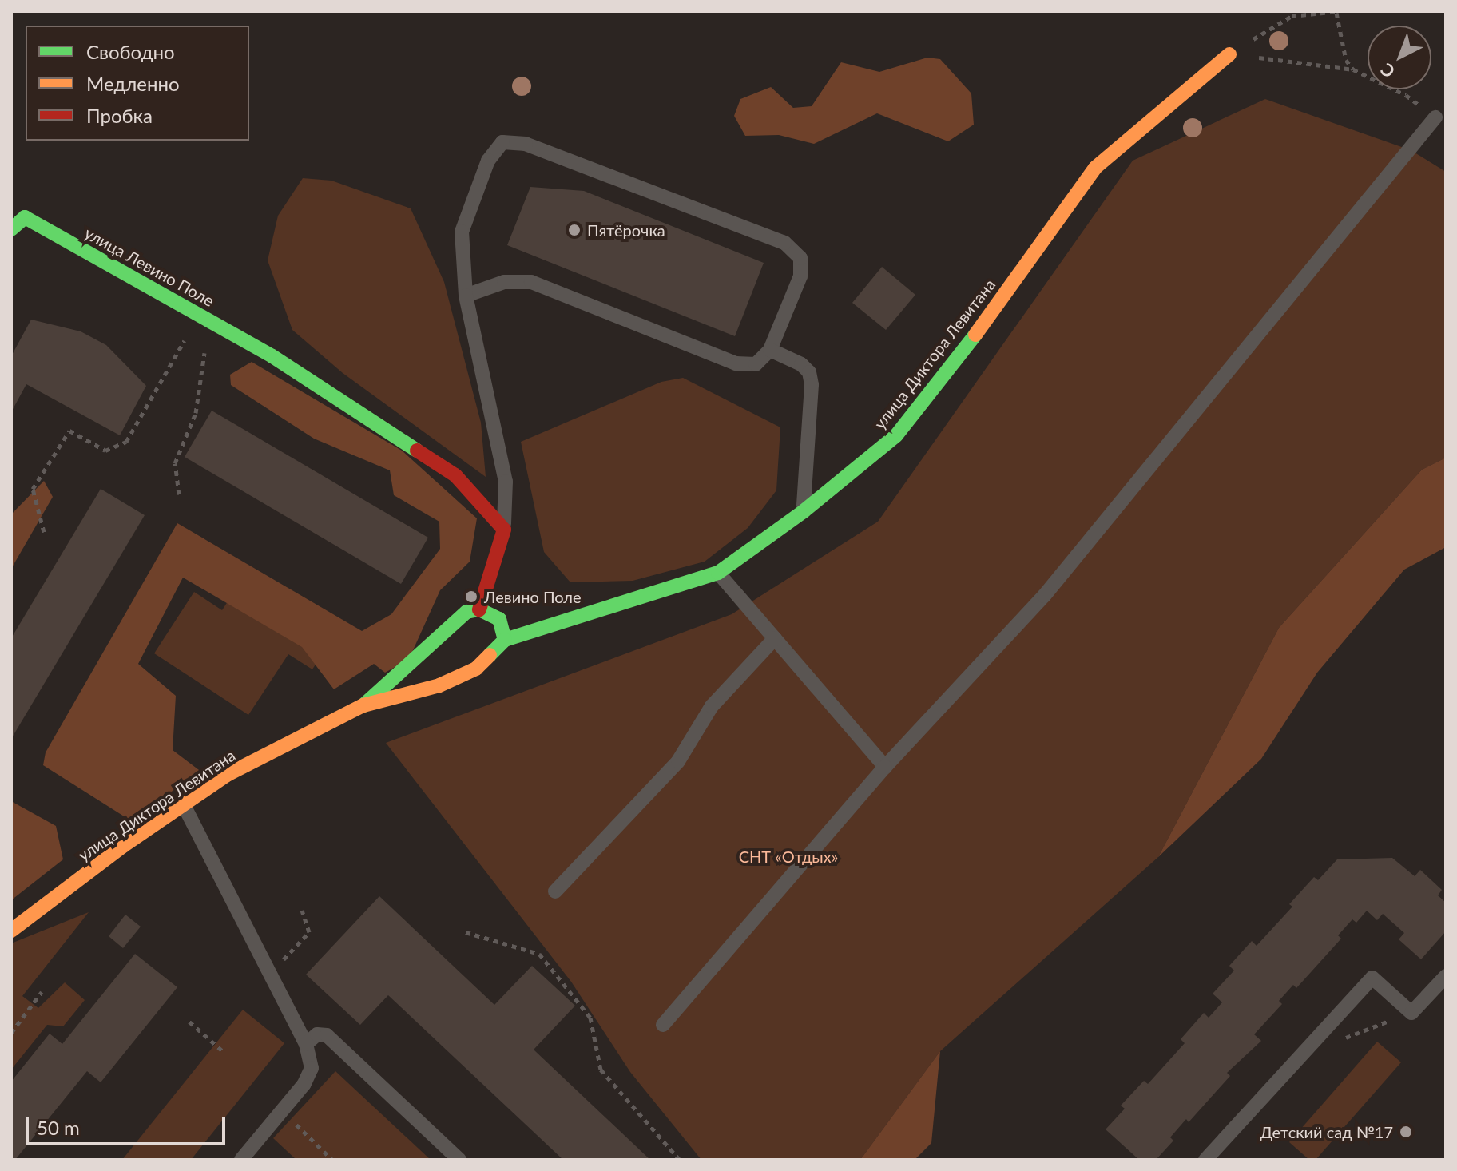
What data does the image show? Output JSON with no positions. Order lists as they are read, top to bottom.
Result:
{
  "streets": {
    "street": ["улица Левино Поле", "улица Диктора Левитана"]
  },
  "parks": ["СНТ «Отдых»"],
  "places": ["Пятёрочка", "Левино Поле", "Детский сад №17"],
  "legend": ["Свободно", "Медленно", "Пробка"],
  "scale_bar": "50 m",
  "north": "bottom left"
}
